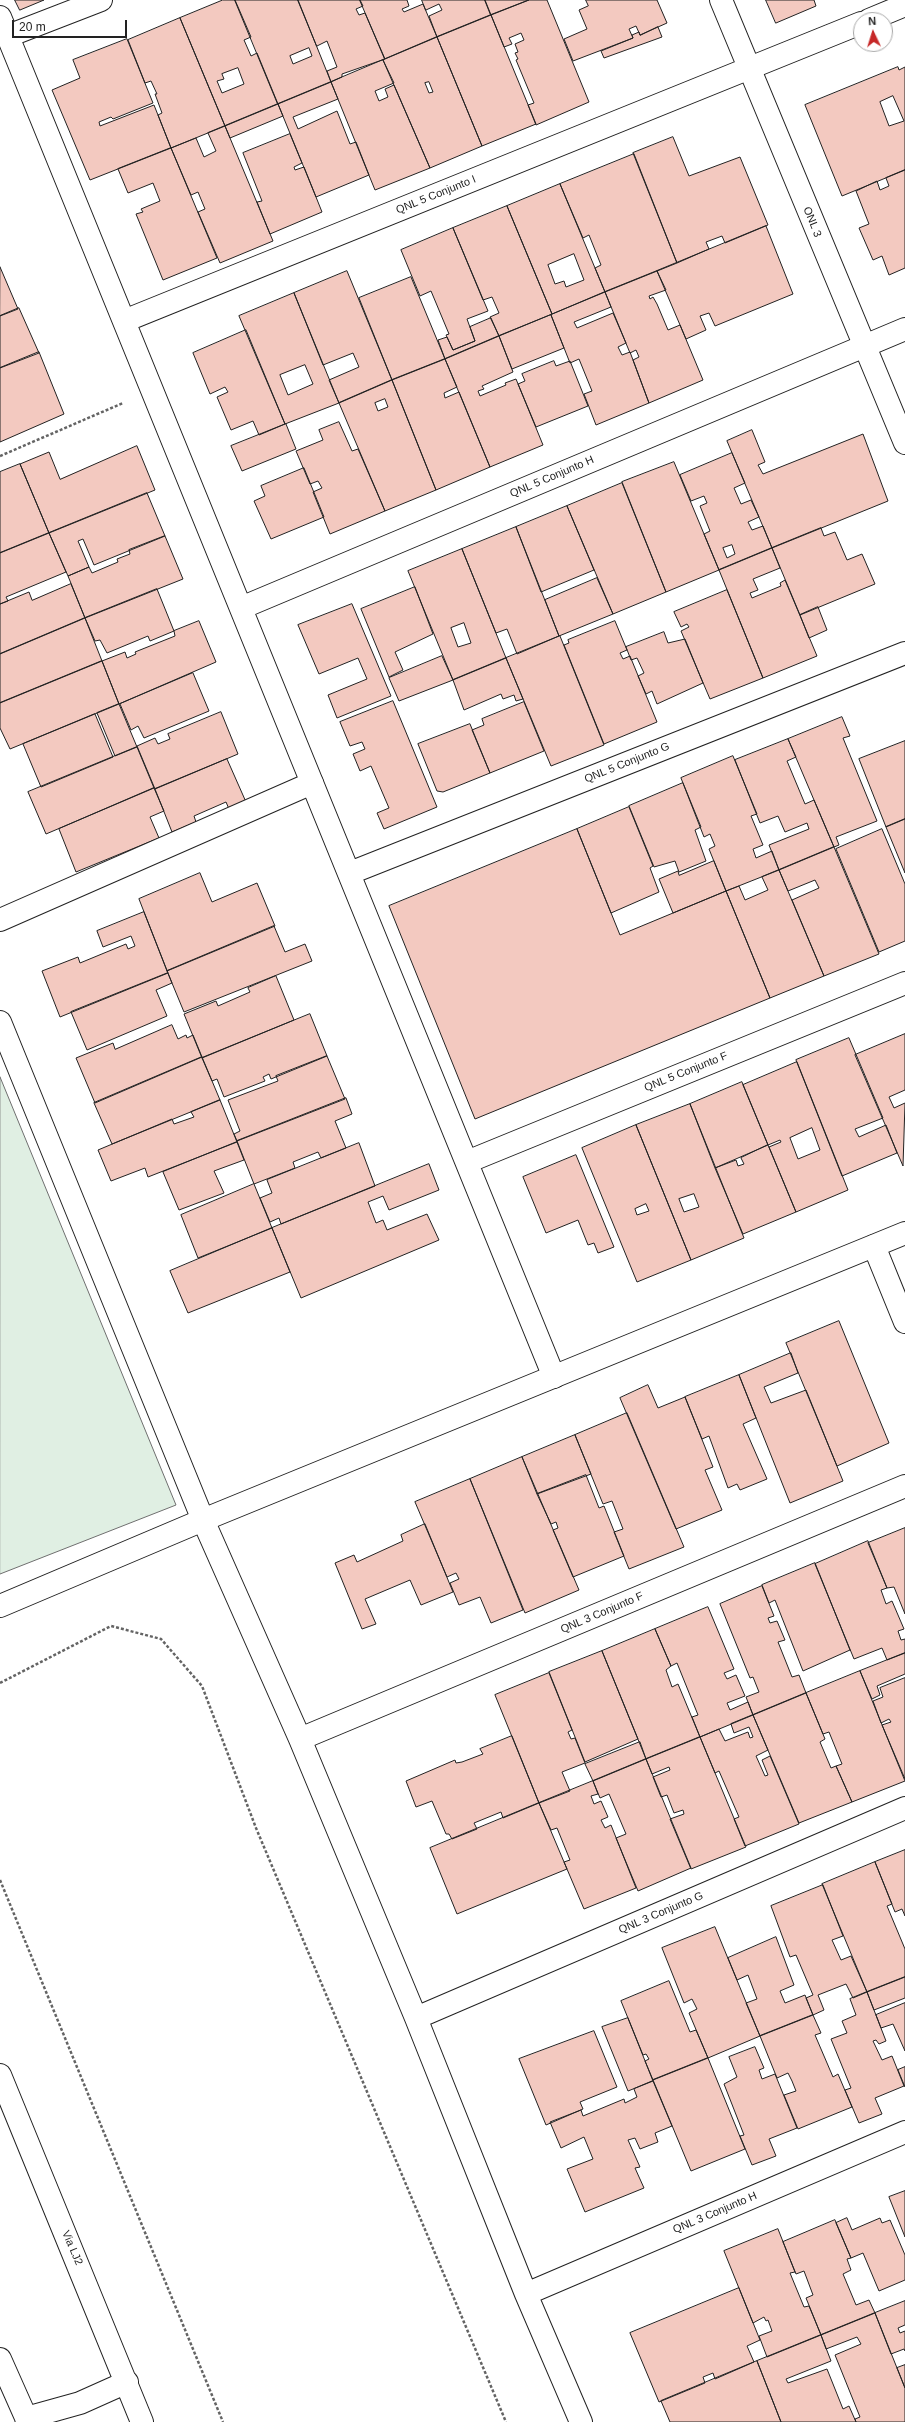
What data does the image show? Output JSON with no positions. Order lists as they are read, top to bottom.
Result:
{
  "streets": {
    "street": [
      "QNL 5 Conjunto I",
      "ONL 3",
      "QNL 5 Conjunto H",
      "QNL 5 Conjunto G",
      "QNL 5 Conjunto F",
      "QNL 3 Conjunto F",
      "QNL 3 Conjunto G",
      "QNL 3 Conjunto H",
      "Via LJ2"
    ]
  },
  "crossings": [
    ["QNL 5 Conjunto I", "ONL 3"],
    ["ONL 3", "QNL 5 Conjunto H"]
  ],
  "scale_bar": "20 m",
  "north": "top"
}
